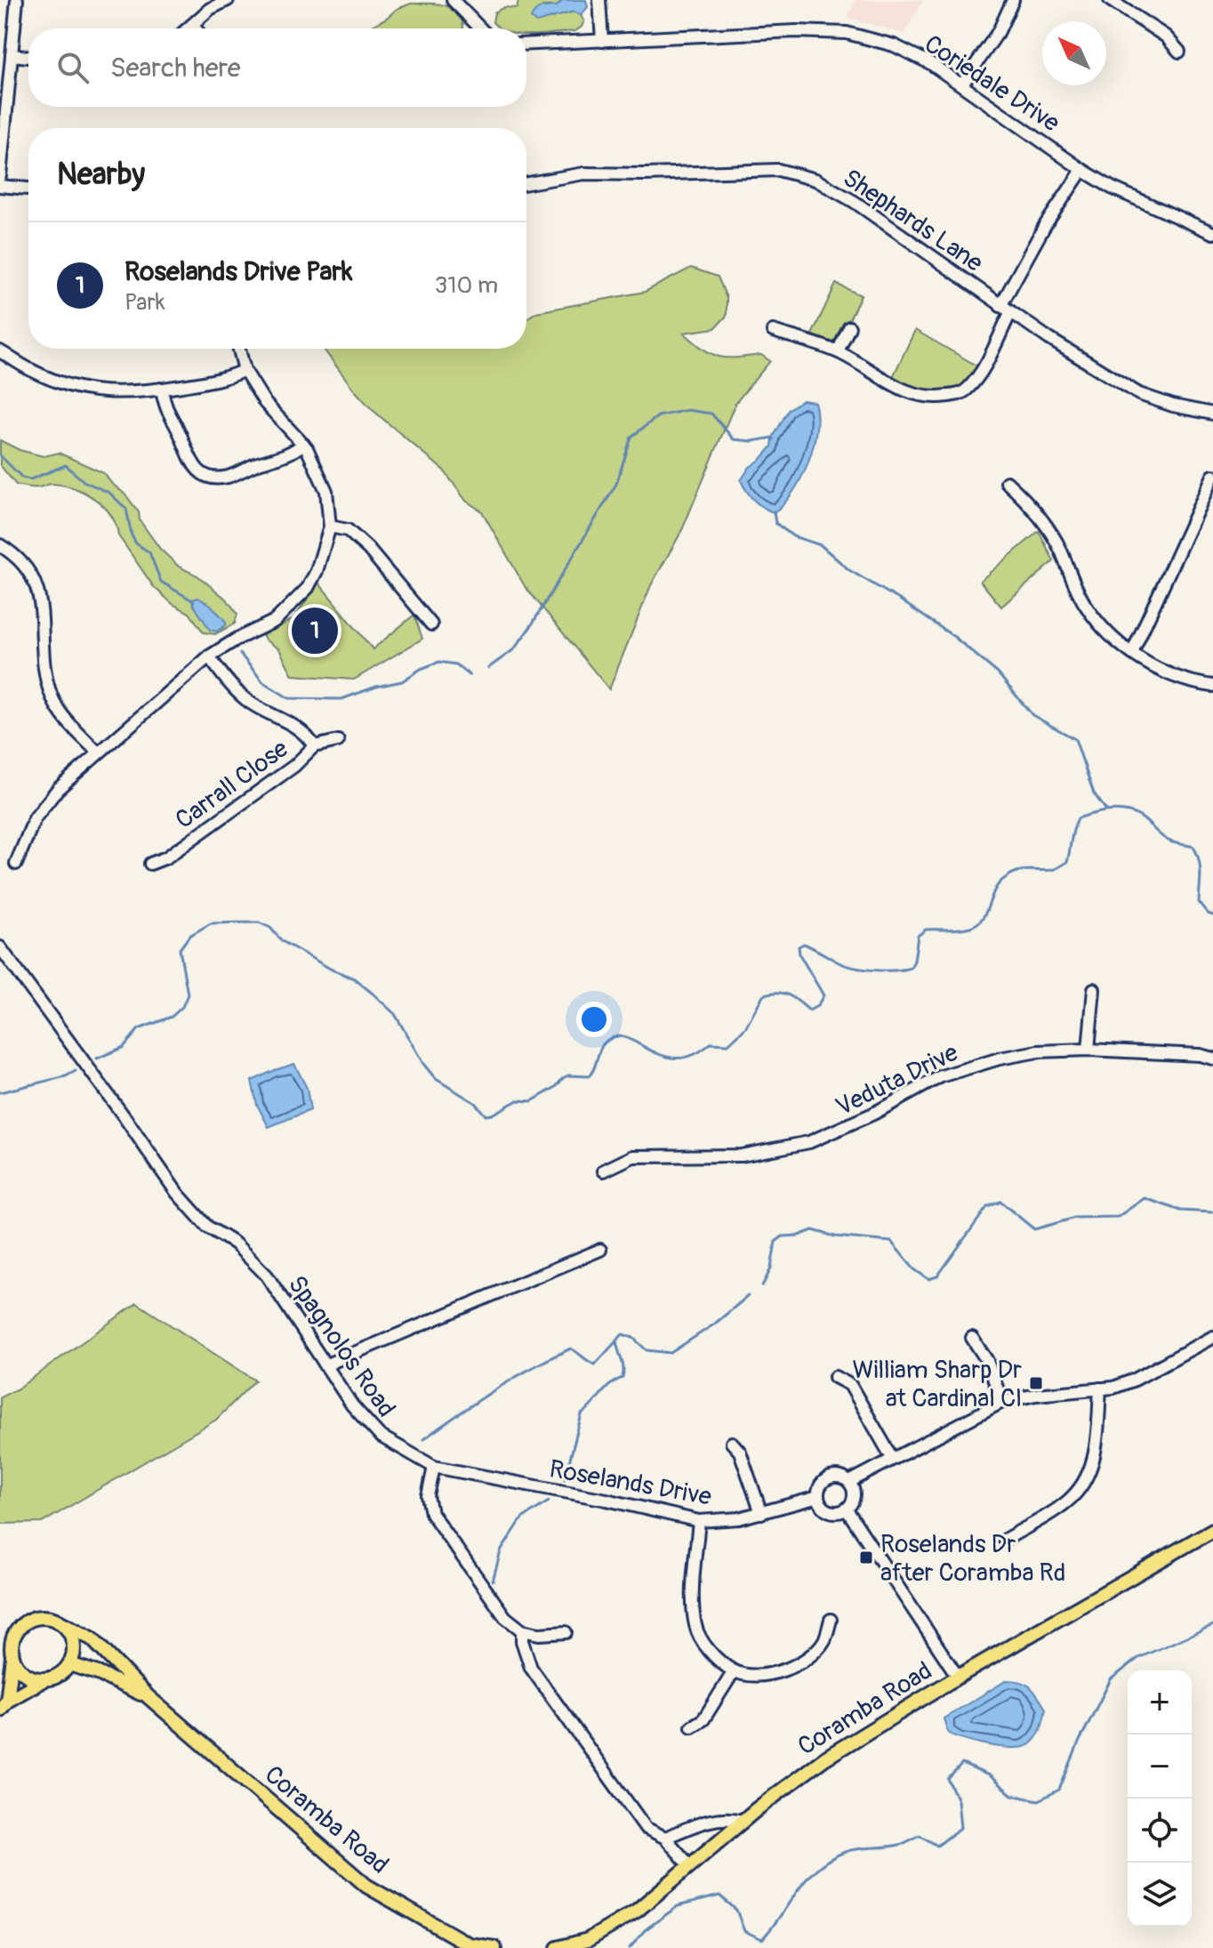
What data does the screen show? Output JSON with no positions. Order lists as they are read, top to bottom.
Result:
{
  "streets": {
    "main road": ["Coramba Road"],
    "street": [
      "Coriedale Drive",
      "Shephards Lane",
      "Carrall Close",
      "Veduta Drive",
      "Spagnolos Road",
      "Roselands Drive"
    ]
  },
  "crossings": [
    ["Spagnolos Road", "Roselands Drive"]
  ],
  "places": {
    "transit": ["William Sharp Dr at Cardinal Cl", "Roselands Dr after Coramba Rd"]
  },
  "north": "top left",
  "page": {
    "search": "Search here",
    "heading": "Nearby",
    "list": [
      {
        "mark": "1",
        "name": "Roselands Drive Park",
        "note": "Park",
        "value": "310 m"
      }
    ],
    "pins": "1",
    "map_buttons": ["+", "−"]
  }
}
